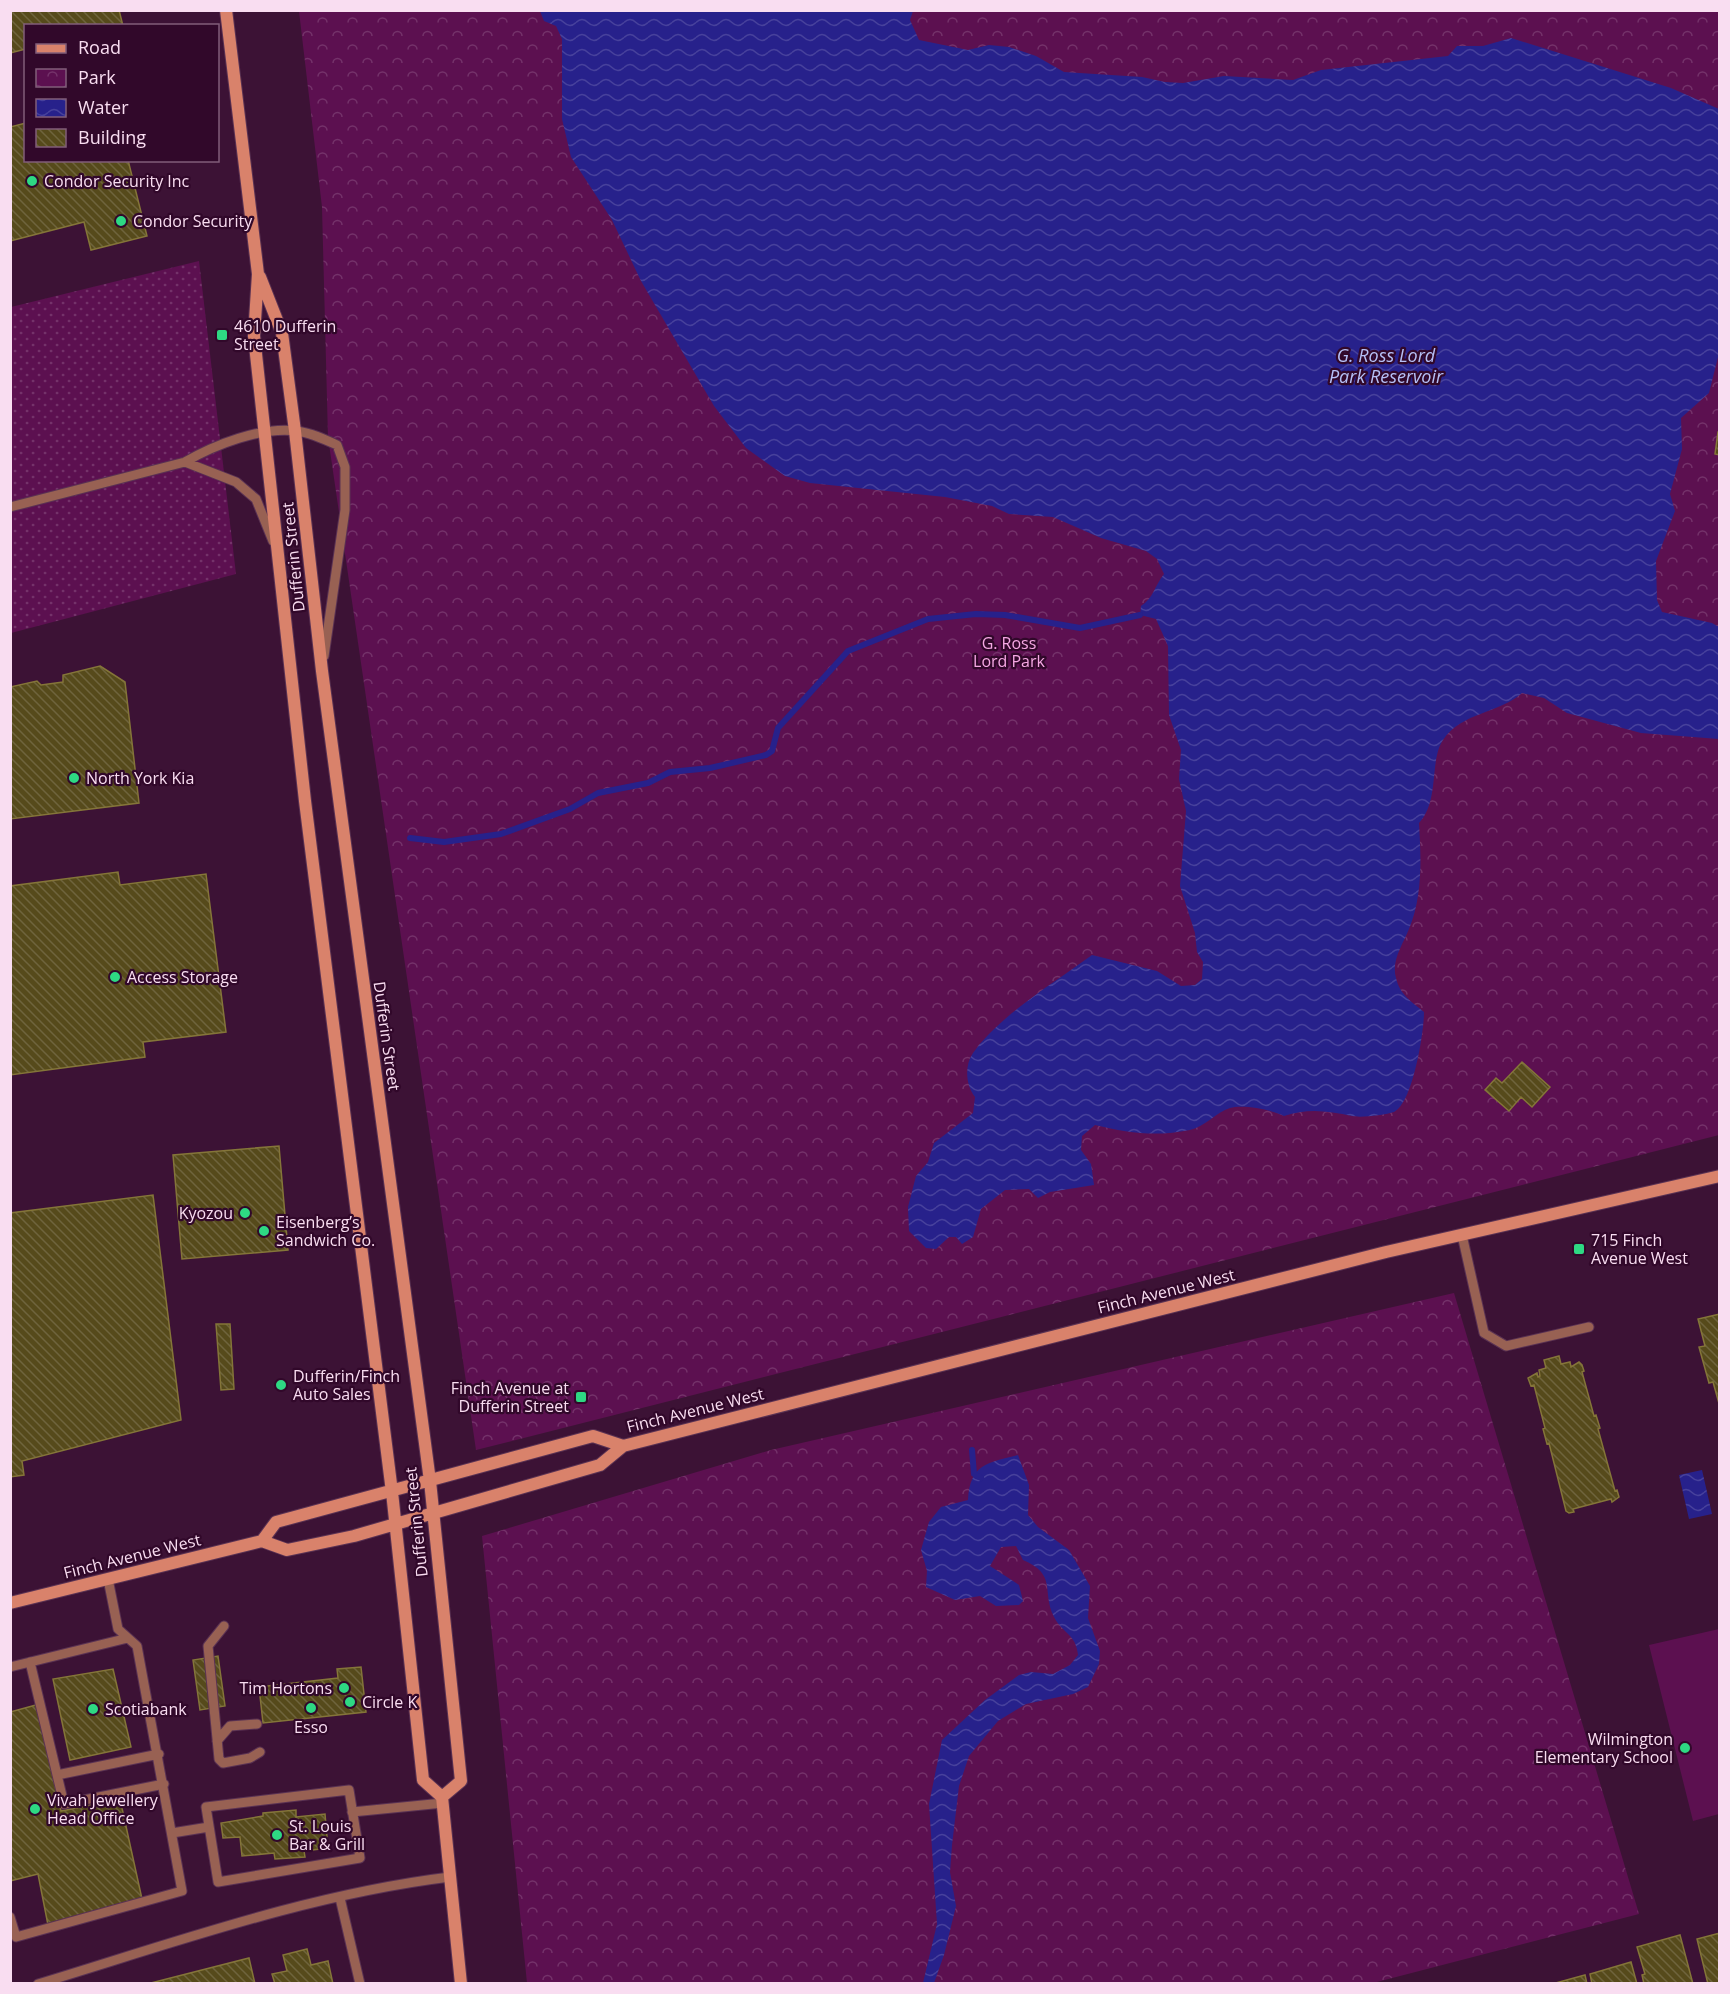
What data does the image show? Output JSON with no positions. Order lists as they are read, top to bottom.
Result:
{
  "streets": {
    "main road": ["Dufferin Street", "Finch Avenue West"]
  },
  "crossings": [
    ["Dufferin Street", "Finch Avenue West"]
  ],
  "water": ["G. Ross Lord Park Reservoir"],
  "parks": ["G. Ross Lord Park"],
  "places": {
    "other": [
      "Condor Security Inc",
      "Condor Security",
      "North York Kia",
      "Access Storage",
      "Kyozou",
      "Eisenberg’s Sandwich Co.",
      "Dufferin/Finch Auto Sales",
      "Tim Hortons",
      "Circle K",
      "Esso",
      "Scotiabank",
      "Wilmington Elementary School",
      "Vivah Jewellery Head Office",
      "St. Louis Bar & Grill"
    ],
    "transit": ["4610 Dufferin Street", "715 Finch Avenue West", "Finch Avenue at Dufferin Street"]
  },
  "legend": [
    "Road",
    "Park",
    "Water",
    "Building"
  ]
}
